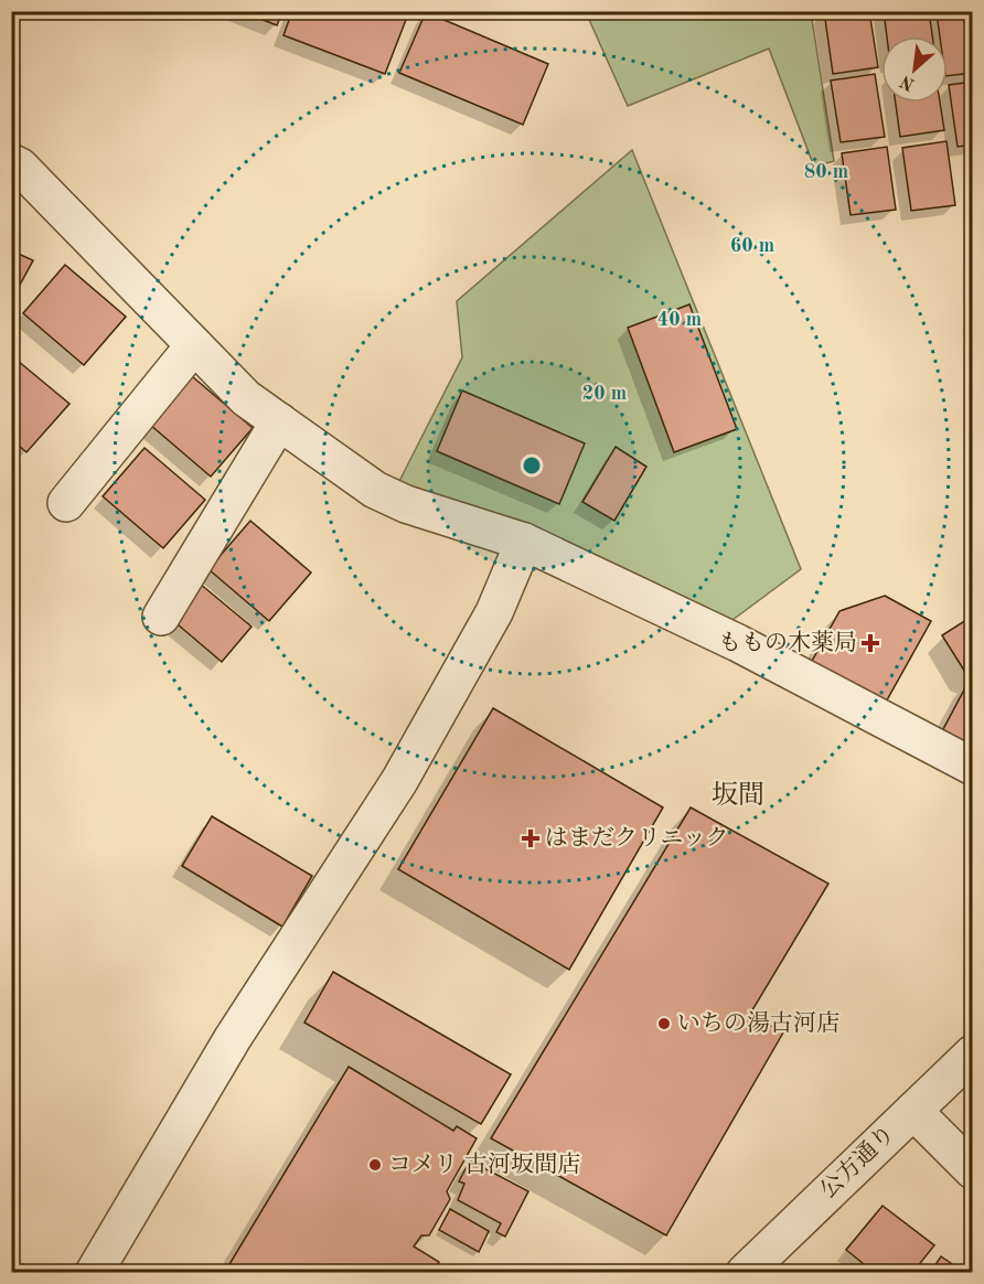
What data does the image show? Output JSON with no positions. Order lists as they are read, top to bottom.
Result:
{
  "streets": {
    "street": ["公方通り"]
  },
  "districts": ["坂間"],
  "places": {
    "health": ["ももの木薬局", "はまだクリニック"],
    "other": ["いちの湯古河店", "コメリ 古河坂間店"]
  },
  "north": "bottom left",
  "rings": [
    "80 m",
    "60 m",
    "40 m",
    "20 m"
  ]
}
